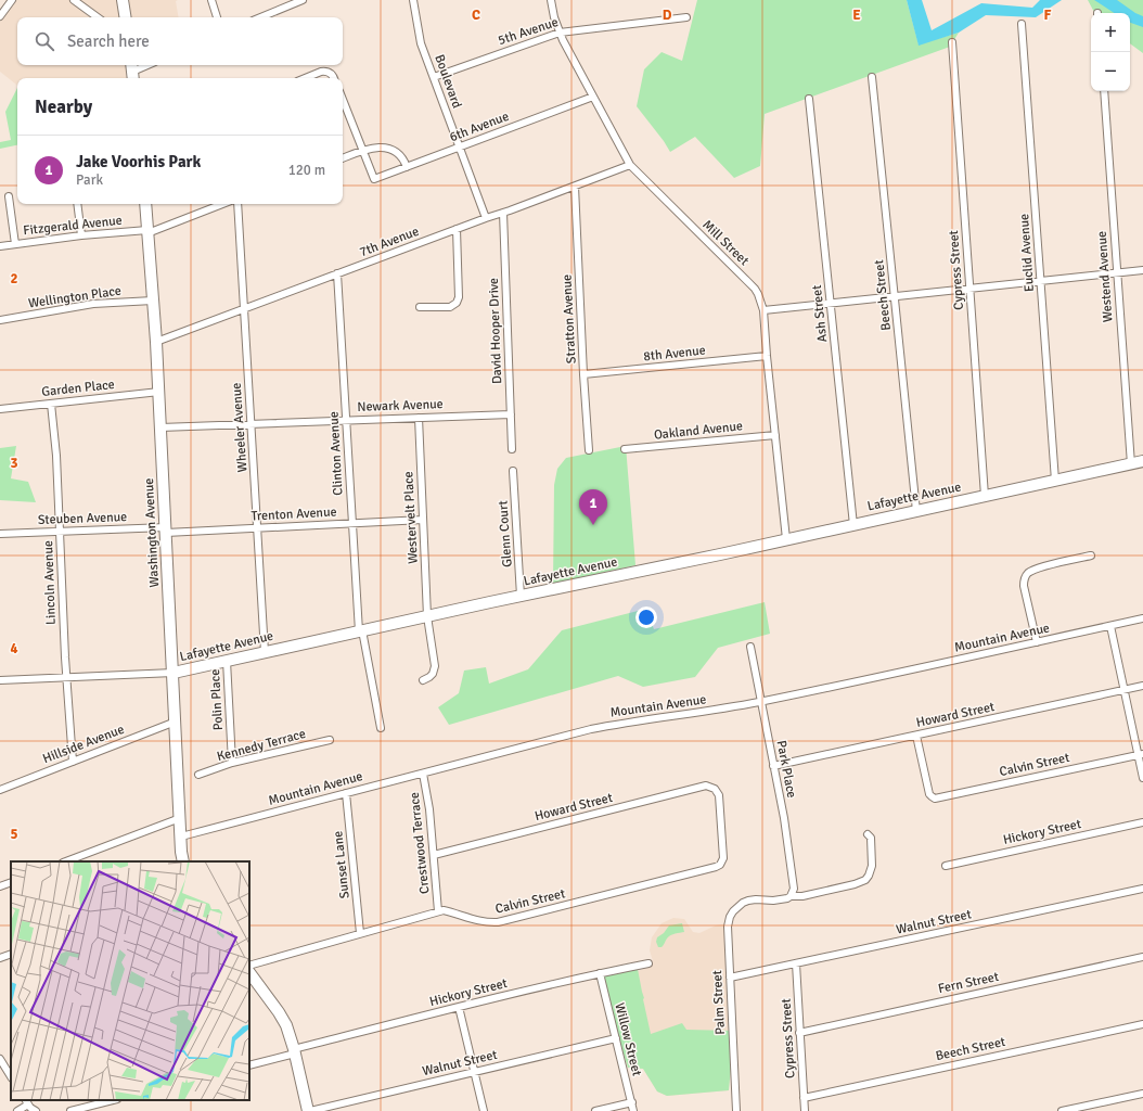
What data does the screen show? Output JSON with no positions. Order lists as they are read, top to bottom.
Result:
{
  "streets": {
    "main road": ["Lafayette Avenue", "Washington Avenue"],
    "street": [
      "5th Avenue",
      "Boulevard",
      "6th Avenue",
      "Fitzgerald Avenue",
      "7th Avenue",
      "Mill Street",
      "Euclid Avenue",
      "Cypress Street",
      "Westend Avenue",
      "Beech Street",
      "Wellington Place",
      "Ash Street",
      "Stratton Avenue",
      "David Hooper Drive",
      "8th Avenue",
      "Garden Place",
      "Newark Avenue",
      "Wheeler Avenue",
      "Oakland Avenue",
      "Clinton Avenue",
      "Trenton Avenue",
      "Westervelt Place",
      "Steuben Avenue",
      "Glenn Court",
      "Lincoln Avenue",
      "Mountain Avenue",
      "Polin Place",
      "Howard Street",
      "Hillside Avenue",
      "Kennedy Terrace",
      "Calvin Street",
      "Park Place",
      "Hickory Street",
      "Crestwood Terrace",
      "Sunset Lane",
      "Walnut Street",
      "Fern Street",
      "Palm Street",
      "Willow Street"
    ]
  },
  "crossings": [
    ["5th Avenue", "Boulevard"],
    ["5th Avenue", "Mill Street"],
    ["Boulevard", "6th Avenue"],
    ["Boulevard", "7th Avenue"],
    ["6th Avenue", "Mill Street"],
    ["Fitzgerald Avenue", "Washington Avenue"],
    ["7th Avenue", "Mill Street"],
    ["7th Avenue", "Stratton Avenue"],
    ["7th Avenue", "David Hooper Drive"],
    ["7th Avenue", "Wheeler Avenue"],
    ["7th Avenue", "Clinton Avenue"],
    ["7th Avenue", "Washington Avenue"],
    ["Mill Street", "8th Avenue"],
    ["Mill Street", "Oakland Avenue"],
    ["Mill Street", "Lafayette Avenue"],
    ["Euclid Avenue", "Lafayette Avenue"],
    ["Cypress Street", "Beech Street"],
    ["Cypress Street", "Lafayette Avenue"],
    ["Cypress Street", "Walnut Street"],
    ["Cypress Street", "Fern Street"],
    ["Westend Avenue", "Lafayette Avenue"],
    ["Beech Street", "Lafayette Avenue"],
    ["Wellington Place", "Washington Avenue"],
    ["Ash Street", "Lafayette Avenue"],
    ["Stratton Avenue", "8th Avenue"],
    ["David Hooper Drive", "Newark Avenue"],
    ["Garden Place", "Washington Avenue"],
    ["Garden Place", "Lincoln Avenue"],
    ["Newark Avenue", "Wheeler Avenue"],
    ["Newark Avenue", "Clinton Avenue"],
    ["Newark Avenue", "Westervelt Place"],
    ["Newark Avenue", "Washington Avenue"],
    ["Wheeler Avenue", "Lafayette Avenue"],
    ["Wheeler Avenue", "Trenton Avenue"],
    ["Clinton Avenue", "Lafayette Avenue"],
    ["Clinton Avenue", "Trenton Avenue"],
    ["Lafayette Avenue", "Westervelt Place"],
    ["Lafayette Avenue", "Washington Avenue"],
    ["Lafayette Avenue", "Glenn Court"],
    ["Lafayette Avenue", "Lincoln Avenue"],
    ["Lafayette Avenue", "Polin Place"],
    ["Trenton Avenue", "Westervelt Place"],
    ["Trenton Avenue", "Steuben Avenue"],
    ["Trenton Avenue", "Washington Avenue"],
    ["Steuben Avenue", "Washington Avenue"],
    ["Steuben Avenue", "Lincoln Avenue"],
    ["Washington Avenue", "Mountain Avenue"],
    ["Washington Avenue", "Hillside Avenue"],
    ["Lincoln Avenue", "Hillside Avenue"],
    ["Mountain Avenue", "Park Place"],
    ["Mountain Avenue", "Crestwood Terrace"],
    ["Mountain Avenue", "Sunset Lane"],
    ["Polin Place", "Kennedy Terrace"],
    ["Howard Street", "Calvin Street"],
    ["Howard Street", "Park Place"],
    ["Howard Street", "Crestwood Terrace"],
    ["Calvin Street", "Crestwood Terrace"],
    ["Calvin Street", "Sunset Lane"],
    ["Park Place", "Palm Street"],
    ["Hickory Street", "Willow Street"],
    ["Walnut Street", "Palm Street"],
    ["Walnut Street", "Willow Street"]
  ],
  "page": {
    "map_buttons": ["+", "−"],
    "search": "Search here",
    "heading": "Nearby",
    "list": [
      {
        "mark": "1",
        "name": "Jake Voorhis Park",
        "note": "Park",
        "value": "120 m"
      }
    ],
    "pins": "1"
  },
  "grid": {
    "columns": [
      "C",
      "D",
      "E",
      "F"
    ],
    "rows": [
      "2",
      "3",
      "4",
      "5"
    ]
  }
}
